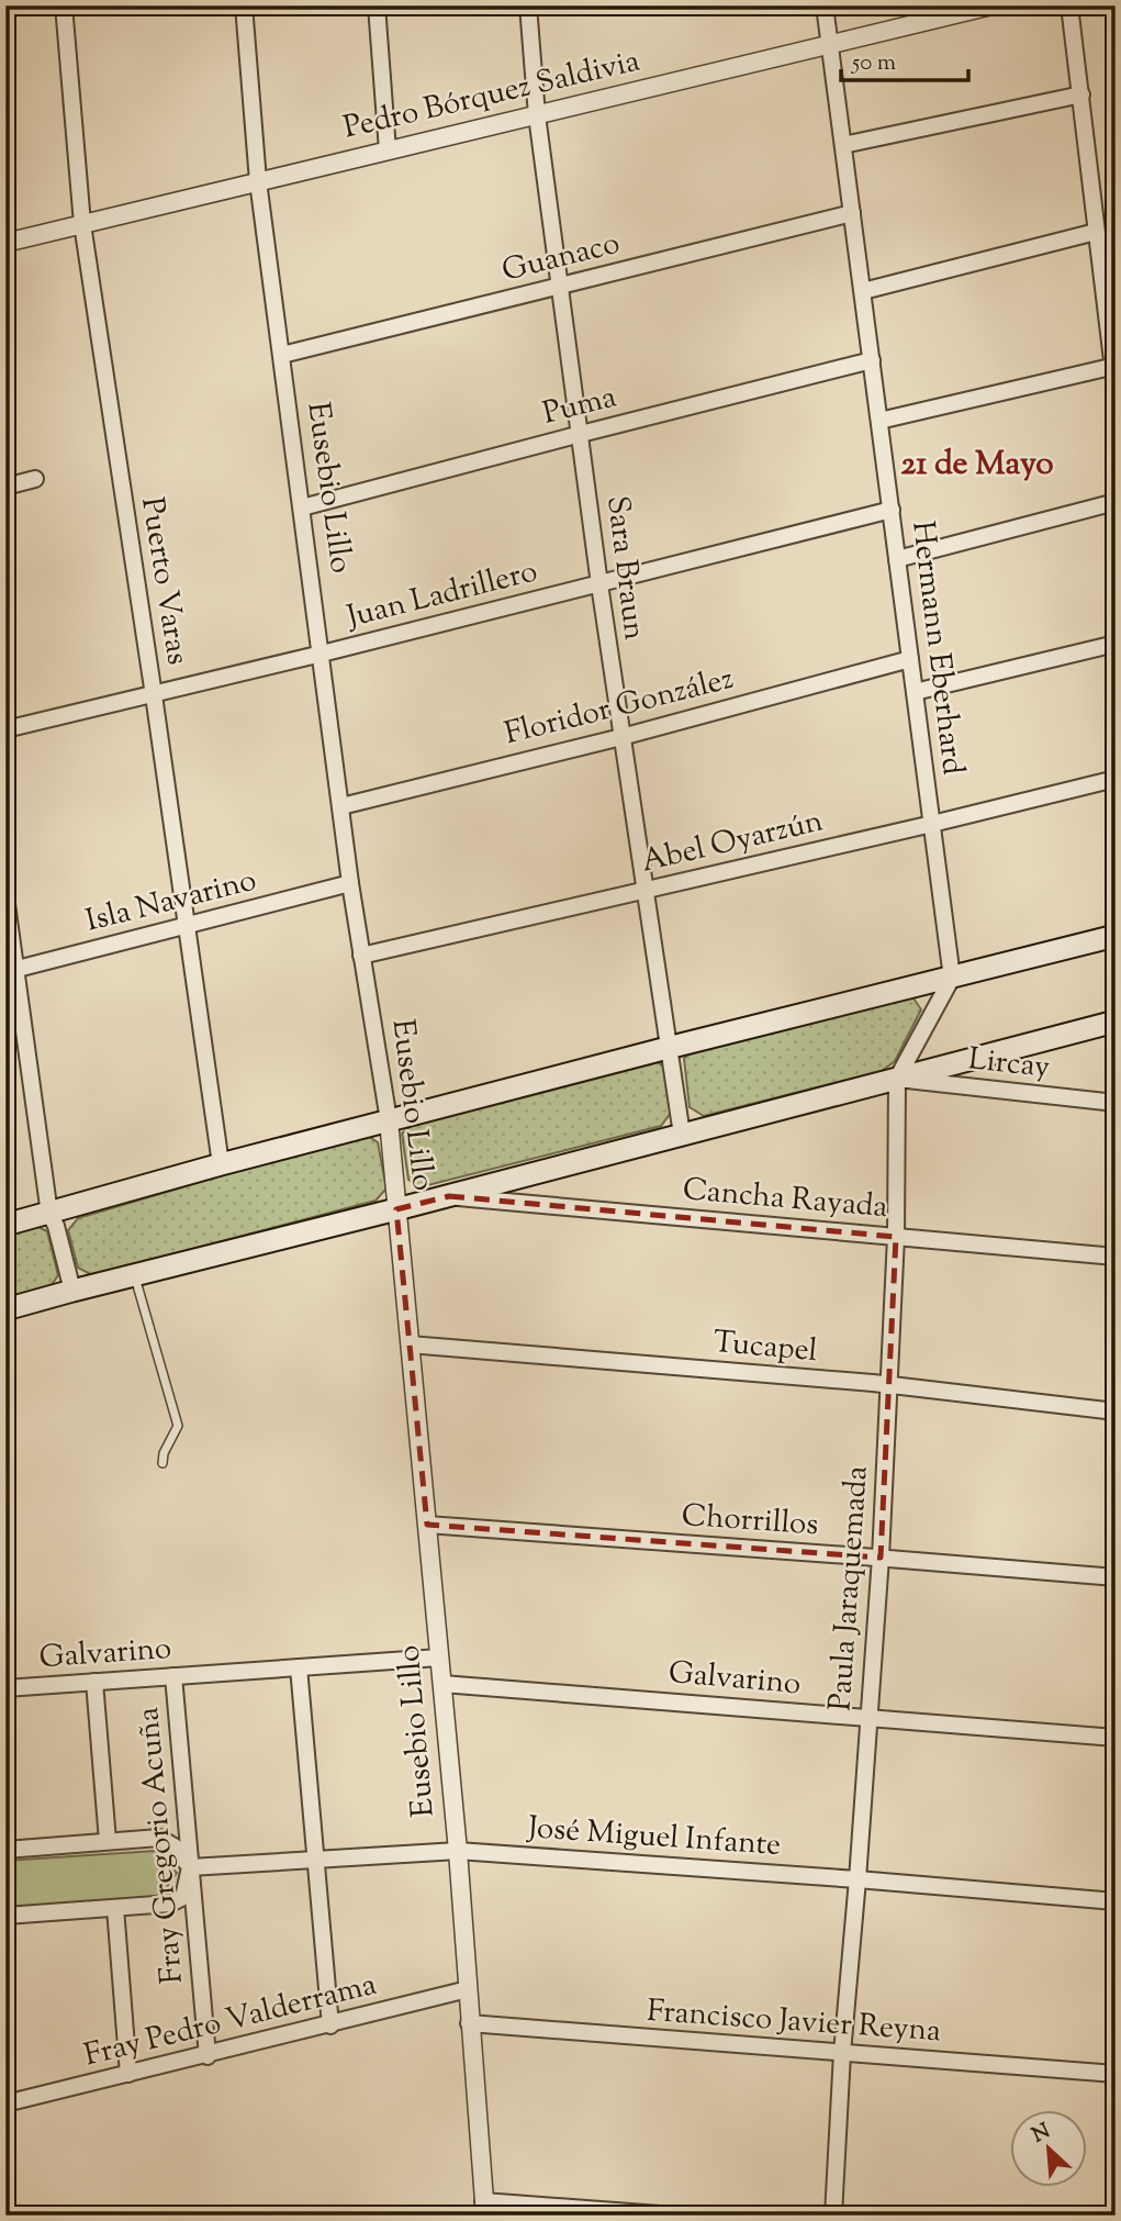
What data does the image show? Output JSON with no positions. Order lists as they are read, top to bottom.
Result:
{
  "streets": {
    "street": [
      "Pedro Bórquez Saldivia",
      "Guanaco",
      "Puma",
      "Eusebio Lillo",
      "Sara Braun",
      "Puerto Varas",
      "Juan Ladrillero",
      "Hermann Eberhard",
      "Floridor González",
      "Abel Oyarzún",
      "Isla Navarino",
      "Lircay",
      "Cancha Rayada",
      "Tucapel",
      "Chorrillos",
      "Paula Jaraquemada",
      "Galvarino",
      "José Miguel Infante",
      "Fray Gregorio Acuña",
      "Fray Pedro Valderrama",
      "Francisco Javier Reyna"
    ]
  },
  "crossings": [
    ["Pedro Bórquez Saldivia", "Eusebio Lillo"],
    ["Pedro Bórquez Saldivia", "Sara Braun"],
    ["Pedro Bórquez Saldivia", "Puerto Varas"],
    ["Pedro Bórquez Saldivia", "Hermann Eberhard"],
    ["Guanaco", "Eusebio Lillo"],
    ["Guanaco", "Sara Braun"],
    ["Guanaco", "Hermann Eberhard"],
    ["Puma", "Eusebio Lillo"],
    ["Puma", "Sara Braun"],
    ["Puma", "Hermann Eberhard"],
    ["Eusebio Lillo", "Juan Ladrillero"],
    ["Eusebio Lillo", "Floridor González"],
    ["Eusebio Lillo", "Abel Oyarzún"],
    ["Eusebio Lillo", "Isla Navarino"],
    ["Eusebio Lillo", "Tucapel"],
    ["Eusebio Lillo", "Chorrillos"],
    ["Eusebio Lillo", "Galvarino"],
    ["Eusebio Lillo", "José Miguel Infante"],
    ["Eusebio Lillo", "Fray Pedro Valderrama"],
    ["Eusebio Lillo", "Francisco Javier Reyna"],
    ["Sara Braun", "Juan Ladrillero"],
    ["Sara Braun", "Floridor González"],
    ["Sara Braun", "Abel Oyarzún"],
    ["Puerto Varas", "Juan Ladrillero"],
    ["Puerto Varas", "Isla Navarino"],
    ["Juan Ladrillero", "Hermann Eberhard"],
    ["Hermann Eberhard", "Floridor González"],
    ["Hermann Eberhard", "Abel Oyarzún"],
    ["Hermann Eberhard", "Paula Jaraquemada"],
    ["Lircay", "Paula Jaraquemada"],
    ["Cancha Rayada", "Paula Jaraquemada"],
    ["Tucapel", "Paula Jaraquemada"],
    ["Chorrillos", "Paula Jaraquemada"],
    ["Paula Jaraquemada", "Galvarino"],
    ["Paula Jaraquemada", "José Miguel Infante"],
    ["Paula Jaraquemada", "Francisco Javier Reyna"],
    ["Galvarino", "Fray Gregorio Acuña"],
    ["José Miguel Infante", "Fray Gregorio Acuña"],
    ["Fray Gregorio Acuña", "Fray Pedro Valderrama"]
  ],
  "districts": ["21 de Mayo"],
  "scale_bar": "50 m",
  "north": "top left"
}
